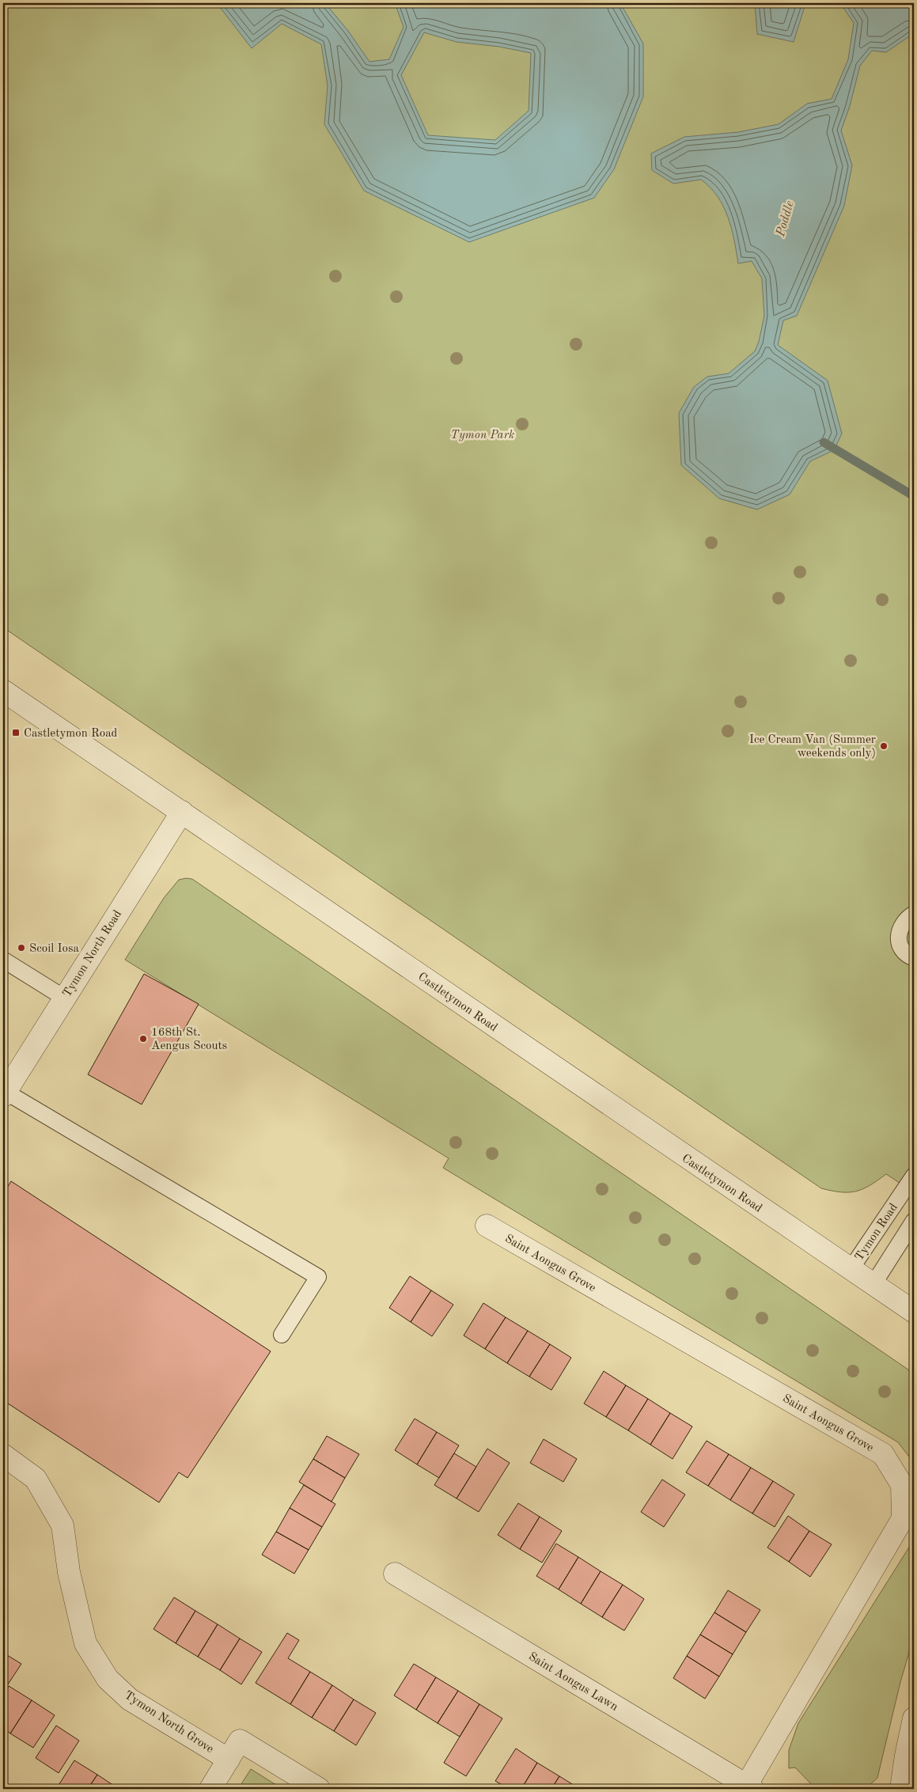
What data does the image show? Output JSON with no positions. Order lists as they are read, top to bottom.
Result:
{
  "streets": {
    "street": [
      "Tymon North Road",
      "Castletymon Road",
      "Saint Aongus Grove",
      "Saint Aongus Lawn",
      "Tymon North Grove"
    ],
    "lane": ["Tymon Road"]
  },
  "crossings": [
    ["Tymon North Road", "Castletymon Road"],
    ["Castletymon Road", "Tymon Road"],
    ["Saint Aongus Grove", "Saint Aongus Lawn"]
  ],
  "water": ["Poddle"],
  "parks": ["Tymon Park"],
  "places": {
    "transit": ["Castletymon Road"],
    "other": ["Ice Cream Van (Summer weekends only)", "Scoil Iosa", "168th St. Aengus Scouts"]
  }
}
